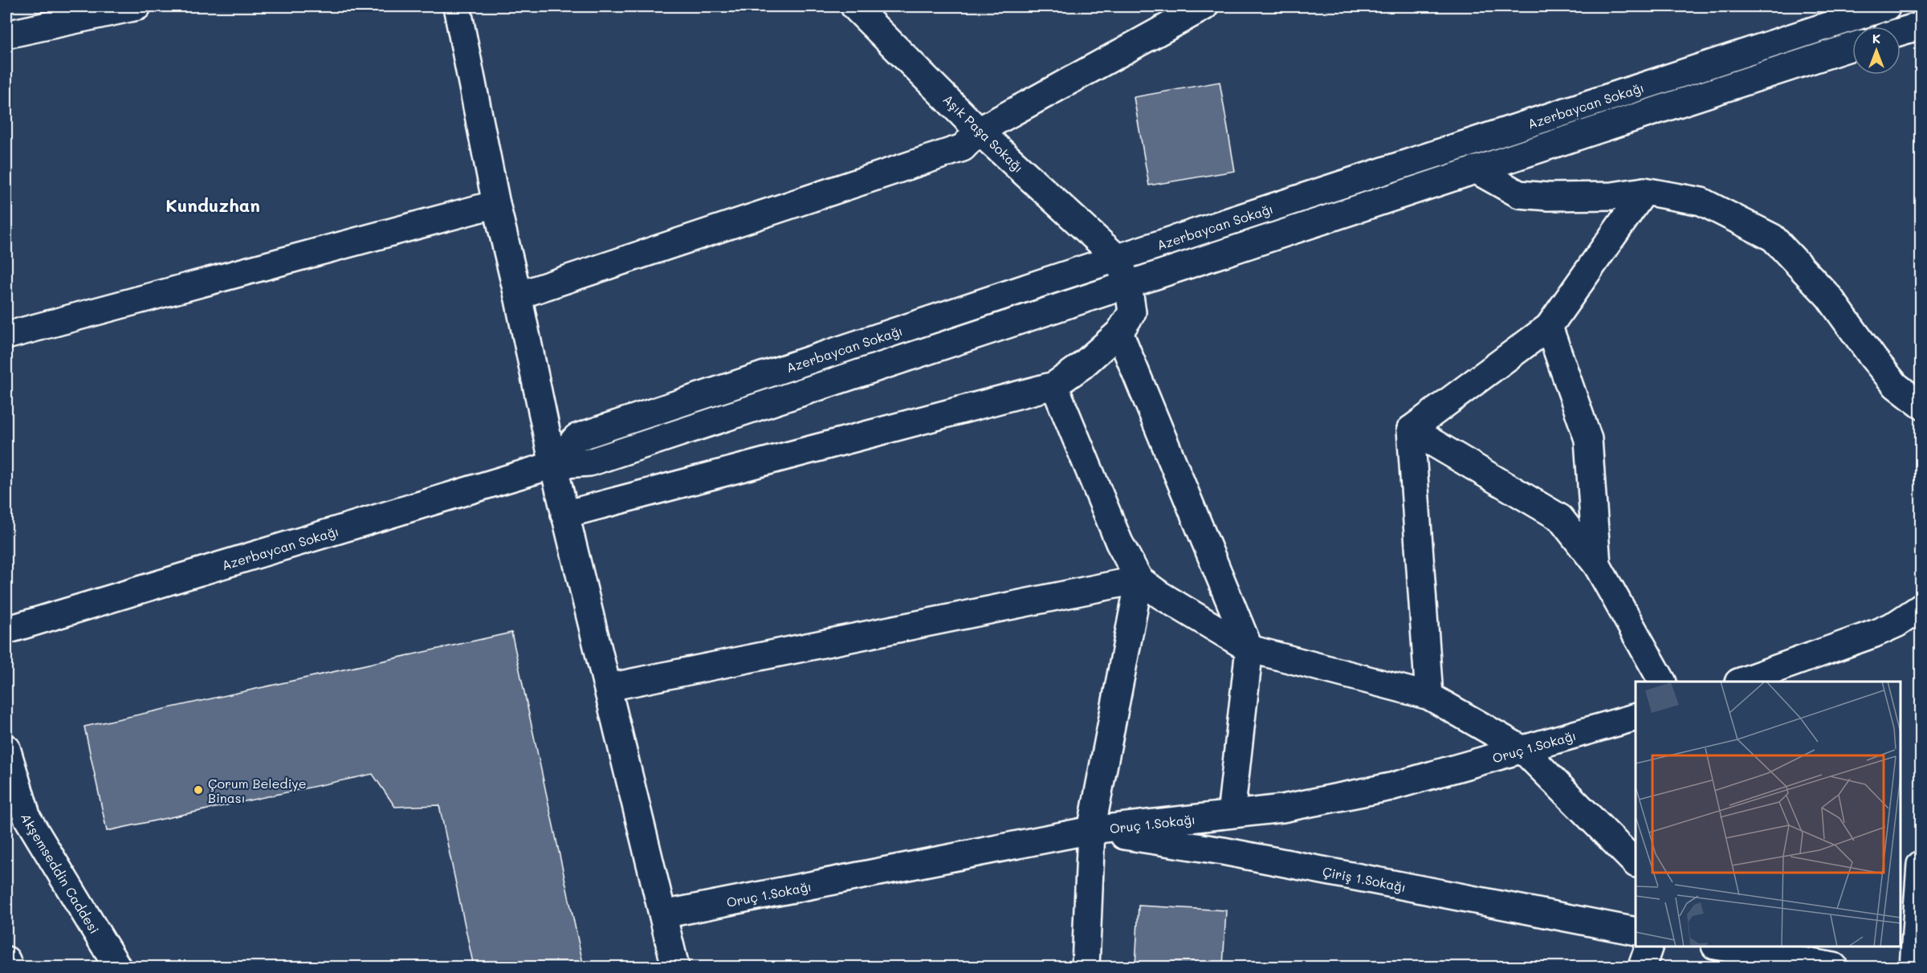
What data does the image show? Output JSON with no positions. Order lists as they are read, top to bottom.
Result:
{
  "streets": {
    "street": [
      "Azerbaycan Sokağı",
      "Aşık Paşa Sokağı",
      "Oruç 1.Sokağı",
      "Akşemseddin Caddesi",
      "Çiriş 1.Sokağı"
    ]
  },
  "crossings": [
    ["Azerbaycan Sokağı", "Aşık Paşa Sokağı"],
    ["Oruç 1.Sokağı", "Çiriş 1.Sokağı"]
  ],
  "districts": ["Kunduzhan"],
  "places": ["Çorum Belediye Binası"],
  "north": "top"
}
